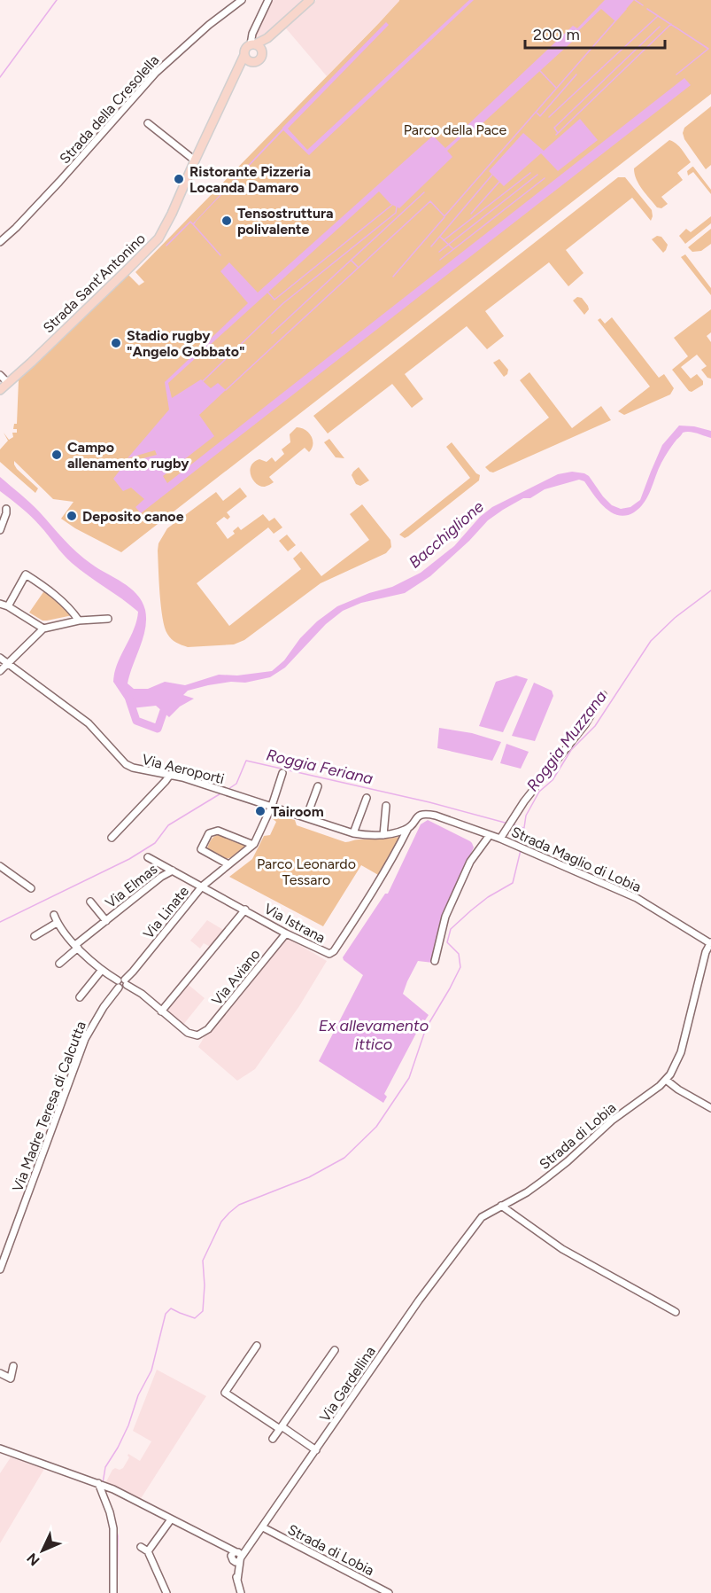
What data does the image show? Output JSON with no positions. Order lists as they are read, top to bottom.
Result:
{
  "streets": {
    "main road": ["Strada Sant'Antonino"],
    "street": [
      "Strada della Cresolella",
      "Via Aeroporti",
      "Strada Maglio di Lobia",
      "Via Elmas",
      "Via Linate",
      "Via Istrana",
      "Via Aviano",
      "Via Madre Teresa di Calcutta",
      "Strada di Lobia",
      "Via Gardellina"
    ]
  },
  "crossings": [
    ["Via Aeroporti", "Strada Maglio di Lobia"],
    ["Via Aeroporti", "Via Linate"],
    ["Via Aeroporti", "Via Istrana"],
    ["Strada Maglio di Lobia", "Strada di Lobia"],
    ["Via Elmas", "Via Linate"],
    ["Via Elmas", "Via Istrana"],
    ["Via Linate", "Via Istrana"],
    ["Via Linate", "Via Madre Teresa di Calcutta"],
    ["Via Istrana", "Via Aviano"],
    ["Strada di Lobia", "Via Gardellina"]
  ],
  "water": [
    "Bacchiglione",
    "Roggia Muzzana",
    "Roggia Feriana",
    "Ex allevamento ittico"
  ],
  "parks": ["Parco della Pace", "Parco Leonardo Tessaro"],
  "places": [
    "Ristorante Pizzeria Locanda Damaro",
    "Tensostruttura polivalente",
    "Stadio rugby \"Angelo Gobbato\"",
    "Campo allenamento rugby",
    "Deposito canoe",
    "Tairoom"
  ],
  "scale_bar": "200 m",
  "north": "bottom left"
}
